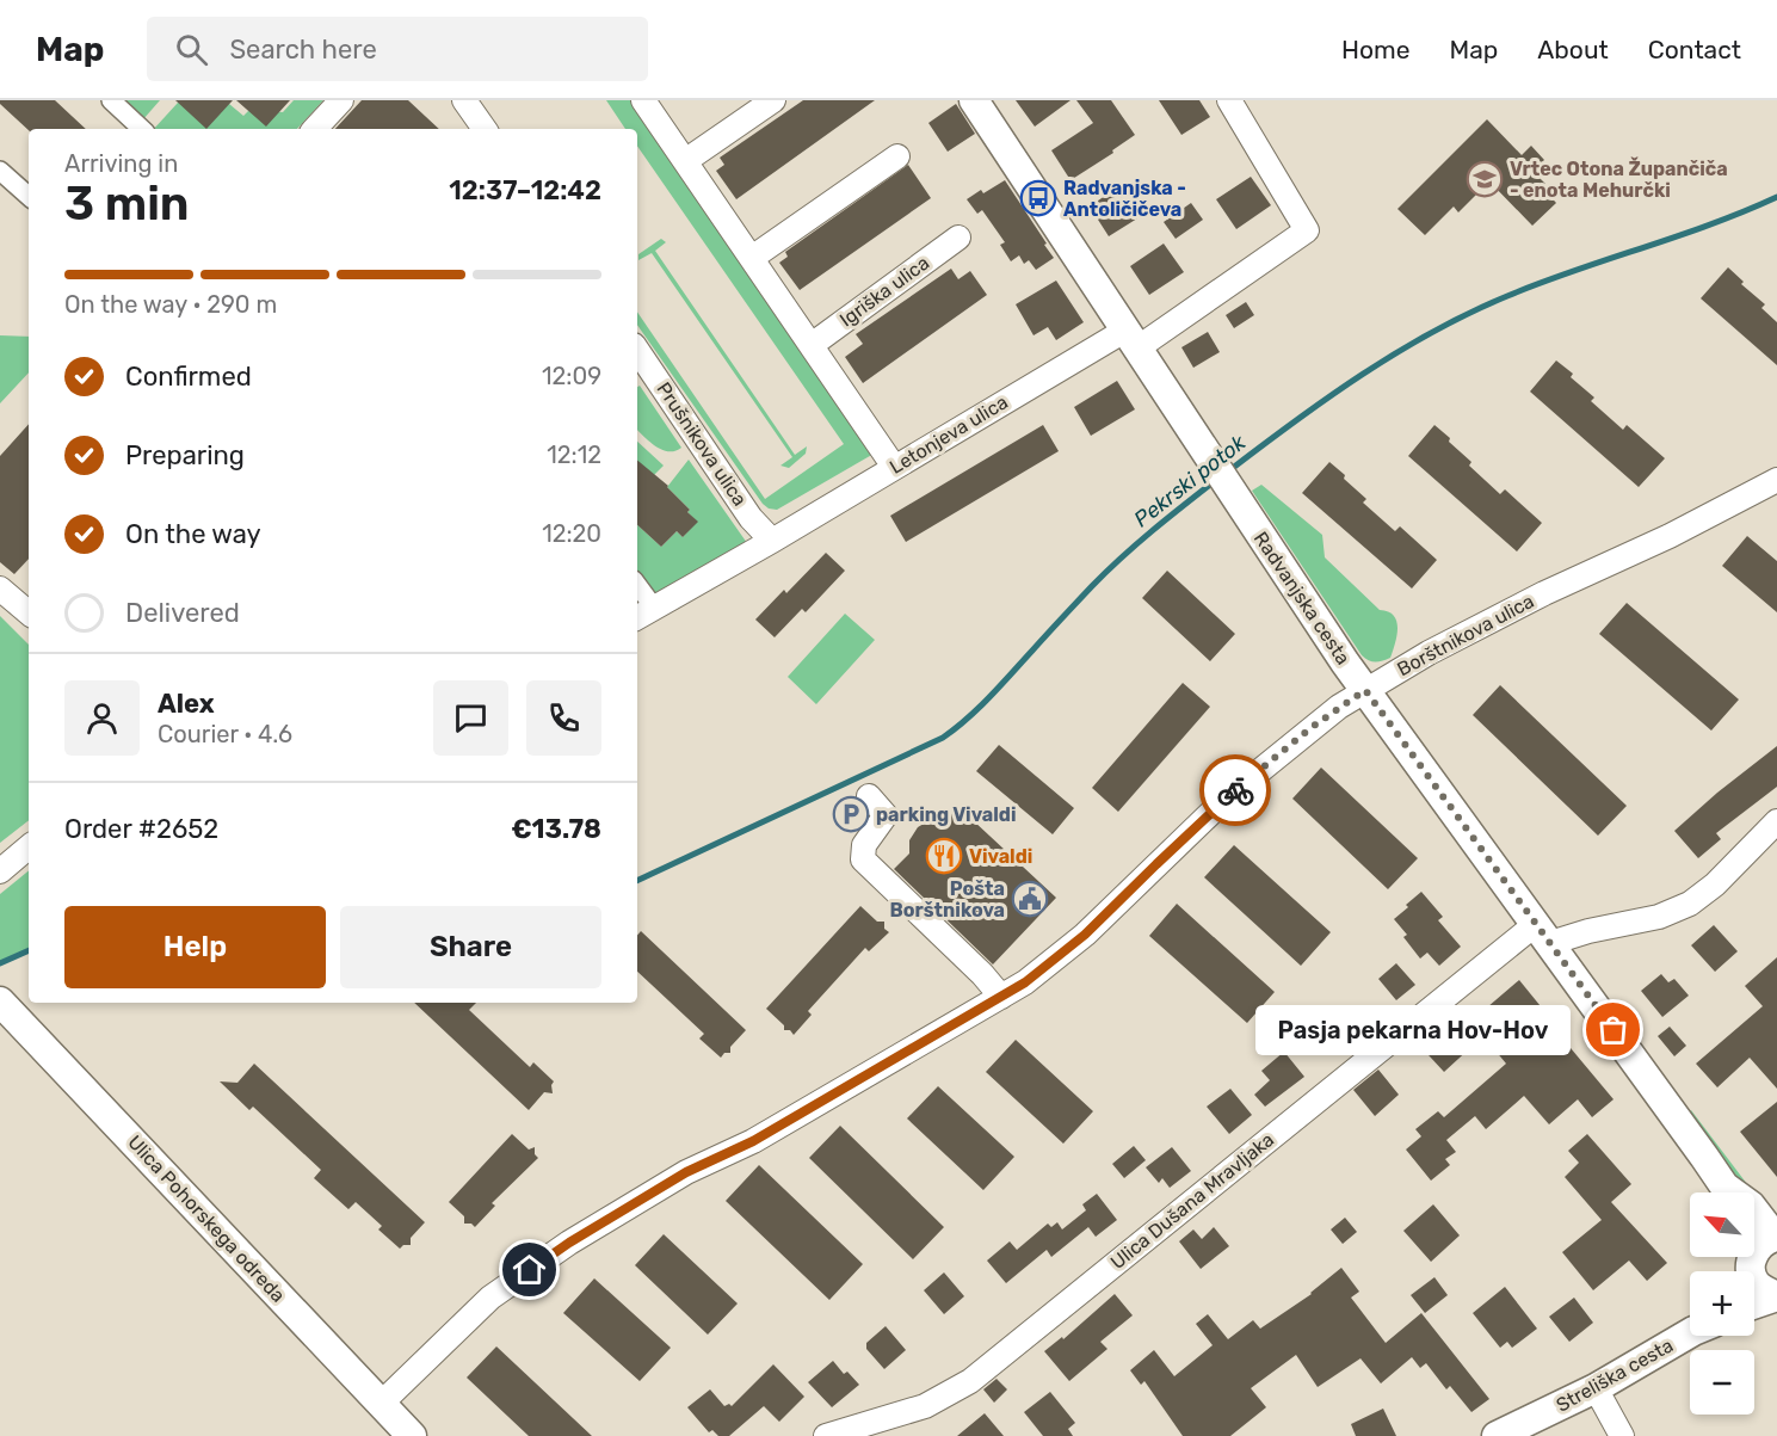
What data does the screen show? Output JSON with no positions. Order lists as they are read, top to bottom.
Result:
{
  "streets": {
    "street": [
      "Igriška ulica",
      "Letonjeva ulica",
      "Prušnikova ulica",
      "Radvanjska cesta",
      "Borštnikova ulica",
      "Ulica Dušana Mravljaka",
      "Ulica Pohorskega odreda",
      "Streliška cesta"
    ]
  },
  "crossings": [
    ["Letonjeva ulica", "Prušnikova ulica"],
    ["Letonjeva ulica", "Radvanjska cesta"],
    ["Radvanjska cesta", "Borštnikova ulica"],
    ["Radvanjska cesta", "Ulica Dušana Mravljaka"],
    ["Borštnikova ulica", "Ulica Pohorskega odreda"]
  ],
  "water": ["Pekrski potok"],
  "places": {
    "school or university": ["Vrtec Otona Župančiča - enota Mehurčki"],
    "bus stop": ["Radvanjska - Antoličičeva"],
    "parking": ["parking Vivaldi"],
    "restaurant": ["Vivaldi"],
    "public building": ["Pošta Borštnikova"],
    "other": ["Pasja pekarna Hov-Hov"]
  },
  "north": "top left",
  "page": {
    "header": "Map",
    "search": "Search here",
    "nav": [
      "Home",
      "Map",
      "About",
      "Contact"
    ],
    "heading": ["3 min", "Arriving in", "12:37–12:42"],
    "panel": [
      "Alex",
      "Courier · 4.6",
      "Order #2652",
      "€13.78"
    ],
    "bar": "On the way · 290 m",
    "list": [
      ["Confirmed", "12:09"],
      ["Preparing", "12:12"],
      ["On the way", "12:20"],
      "Delivered"
    ],
    "buttons": ["Help", "Share"],
    "bubble": "Pasja pekarna Hov-Hov",
    "map_buttons": ["+", "−"]
  }
}
